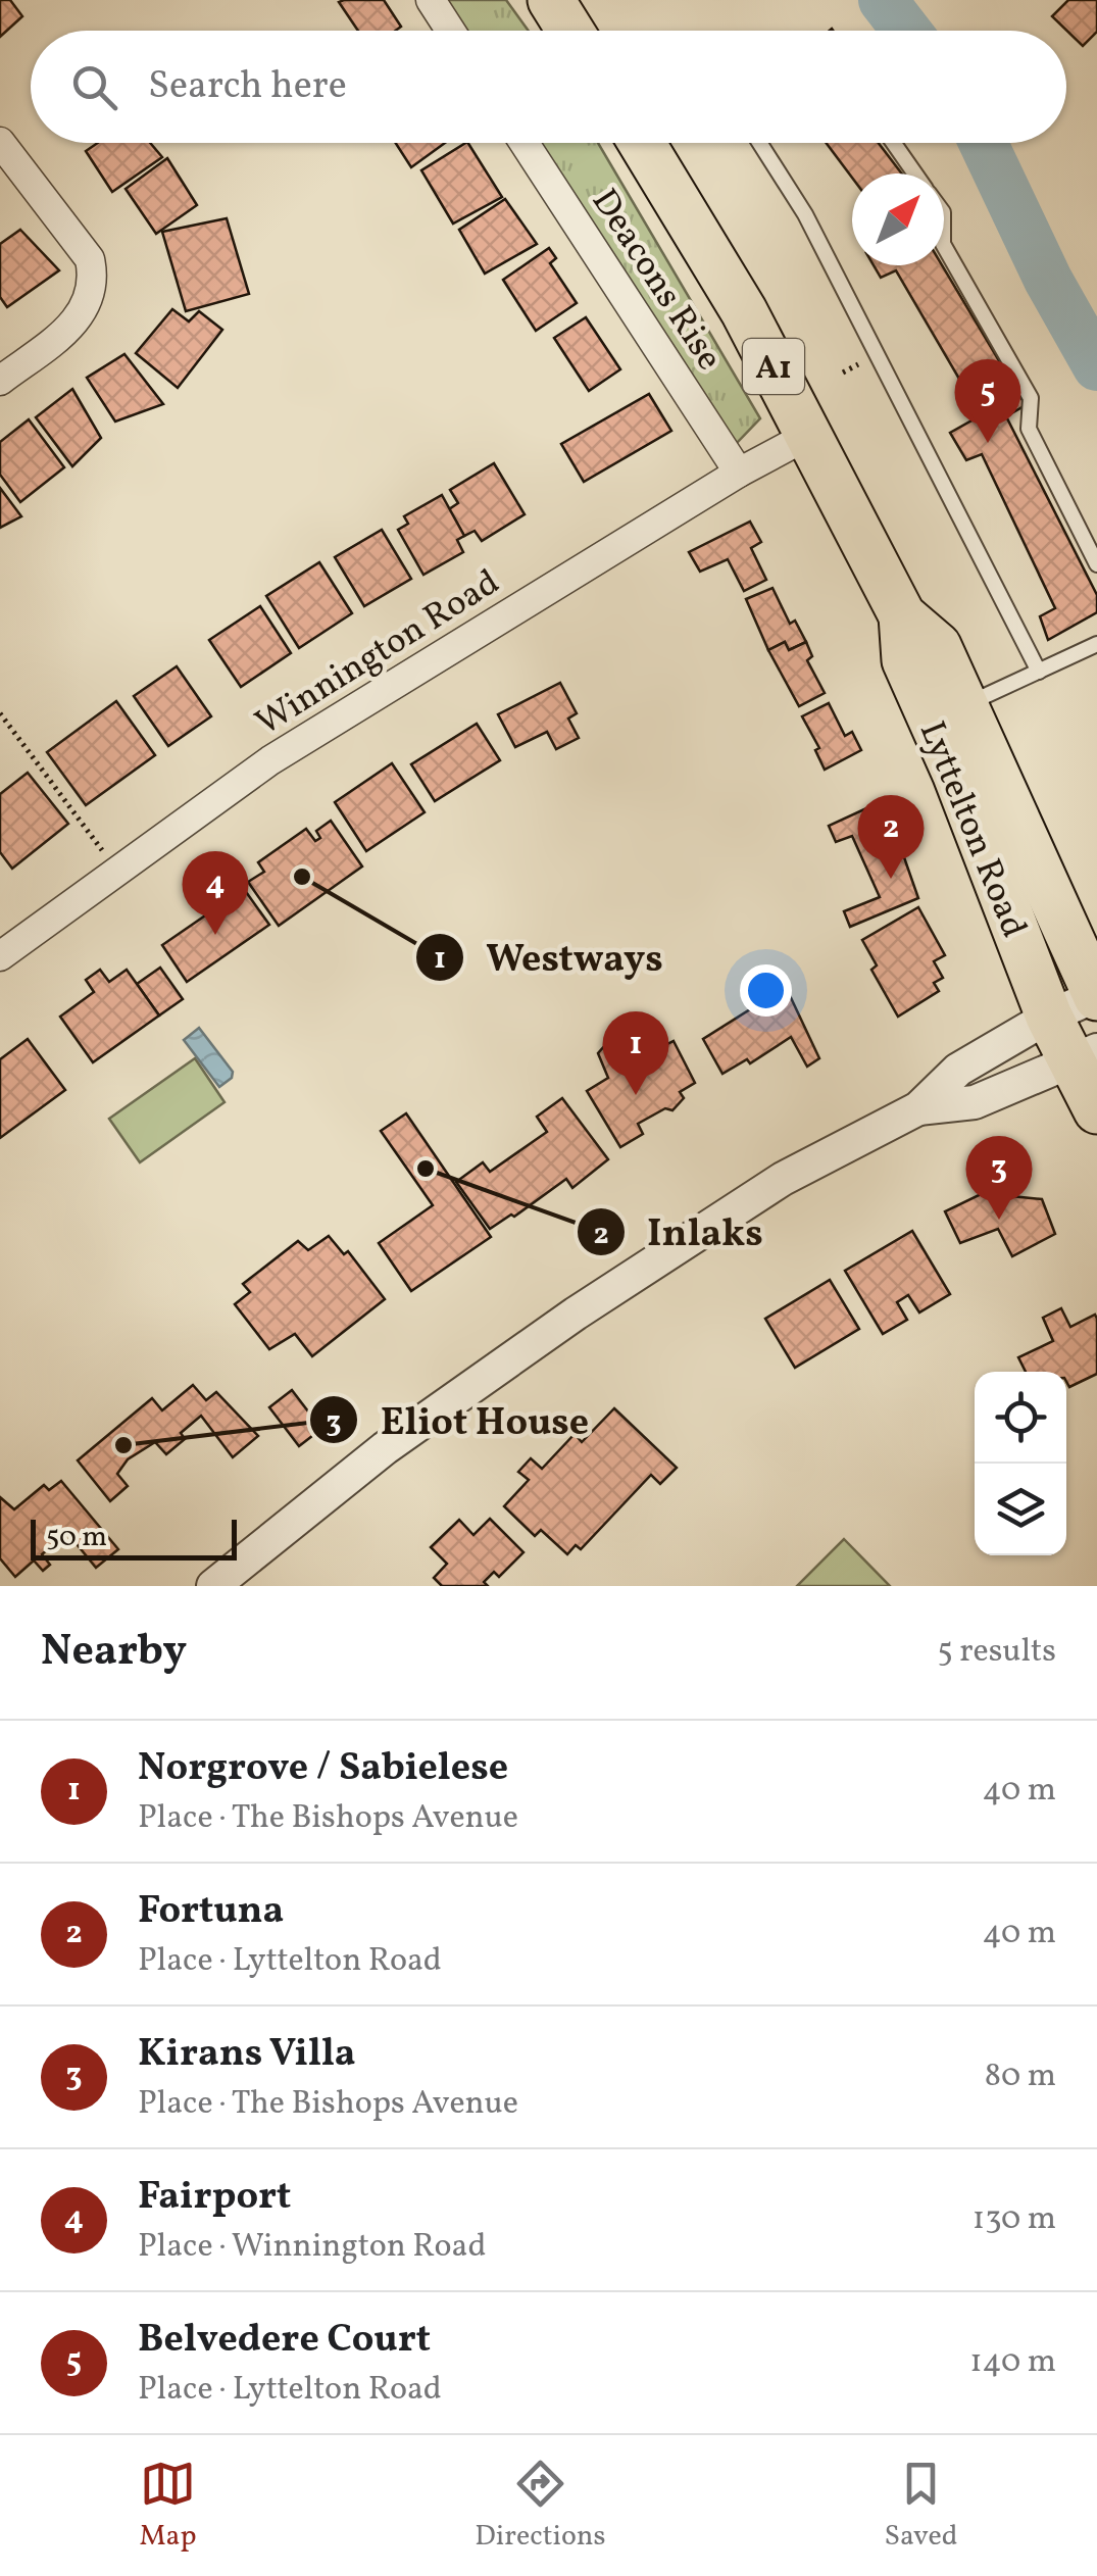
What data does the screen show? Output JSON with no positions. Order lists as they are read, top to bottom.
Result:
{
  "streets": {
    "highway": ["A1", "Lyttelton Road"],
    "street": ["Deacons Rise", "Winnington Road"]
  },
  "crossings": [
    ["Deacons Rise", "Winnington Road"],
    ["A1", "Lyttelton Road"],
    ["Winnington Road", "Lyttelton Road"]
  ],
  "places": ["Westways", "Inlaks", "Eliot House"],
  "scale_bar": "50 m",
  "north": "top right",
  "page": {
    "search": "Search here",
    "pins": [
      "5",
      "2",
      "4",
      "1",
      "3"
    ],
    "scale": "50 m",
    "heading": ["Nearby", "5 results"],
    "list": [
      {
        "mark": "1",
        "name": "Norgrove / Sabielese",
        "note": "Place · The Bishops Avenue",
        "value": "40 m"
      },
      {
        "mark": "2",
        "name": "Fortuna",
        "note": "Place · Lyttelton Road",
        "value": "40 m"
      },
      {
        "mark": "3",
        "name": "Kirans Villa",
        "note": "Place · The Bishops Avenue",
        "value": "80 m"
      },
      {
        "mark": "4",
        "name": "Fairport",
        "note": "Place · Winnington Road",
        "value": "130 m"
      },
      {
        "mark": "5",
        "name": "Belvedere Court",
        "note": "Place · Lyttelton Road",
        "value": "140 m"
      }
    ],
    "nav": ["Map", "Directions", "Saved"]
  }
}
